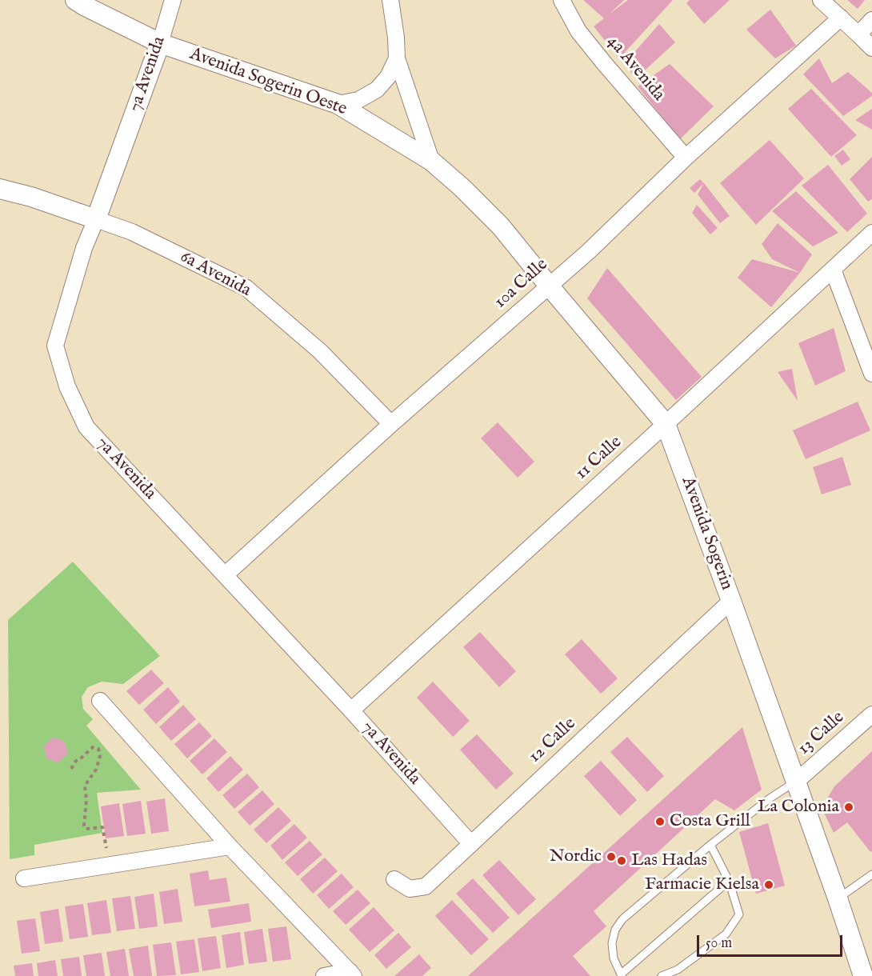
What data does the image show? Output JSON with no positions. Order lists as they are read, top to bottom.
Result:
{
  "streets": {
    "street": [
      "4a Avenida",
      "7a Avenida",
      "Avenida Sogerin Oeste",
      "6a Avenida",
      "10a Calle",
      "11 Calle",
      "Avenida Sogerin",
      "13 Calle",
      "12 Calle"
    ]
  },
  "crossings": [
    ["4a Avenida", "10a Calle"],
    ["7a Avenida", "Avenida Sogerin Oeste"],
    ["7a Avenida", "6a Avenida"],
    ["7a Avenida", "10a Calle"],
    ["7a Avenida", "11 Calle"],
    ["7a Avenida", "12 Calle"],
    ["Avenida Sogerin Oeste", "Avenida Sogerin"],
    ["6a Avenida", "10a Calle"],
    ["10a Calle", "Avenida Sogerin"],
    ["11 Calle", "Avenida Sogerin"],
    ["Avenida Sogerin", "13 Calle"],
    ["Avenida Sogerin", "12 Calle"]
  ],
  "places": [
    "La Colonia",
    "Costa Grill",
    "Nordic",
    "Las Hadas",
    "Farmacie Kielsa"
  ],
  "scale_bar": "50 m"
}
